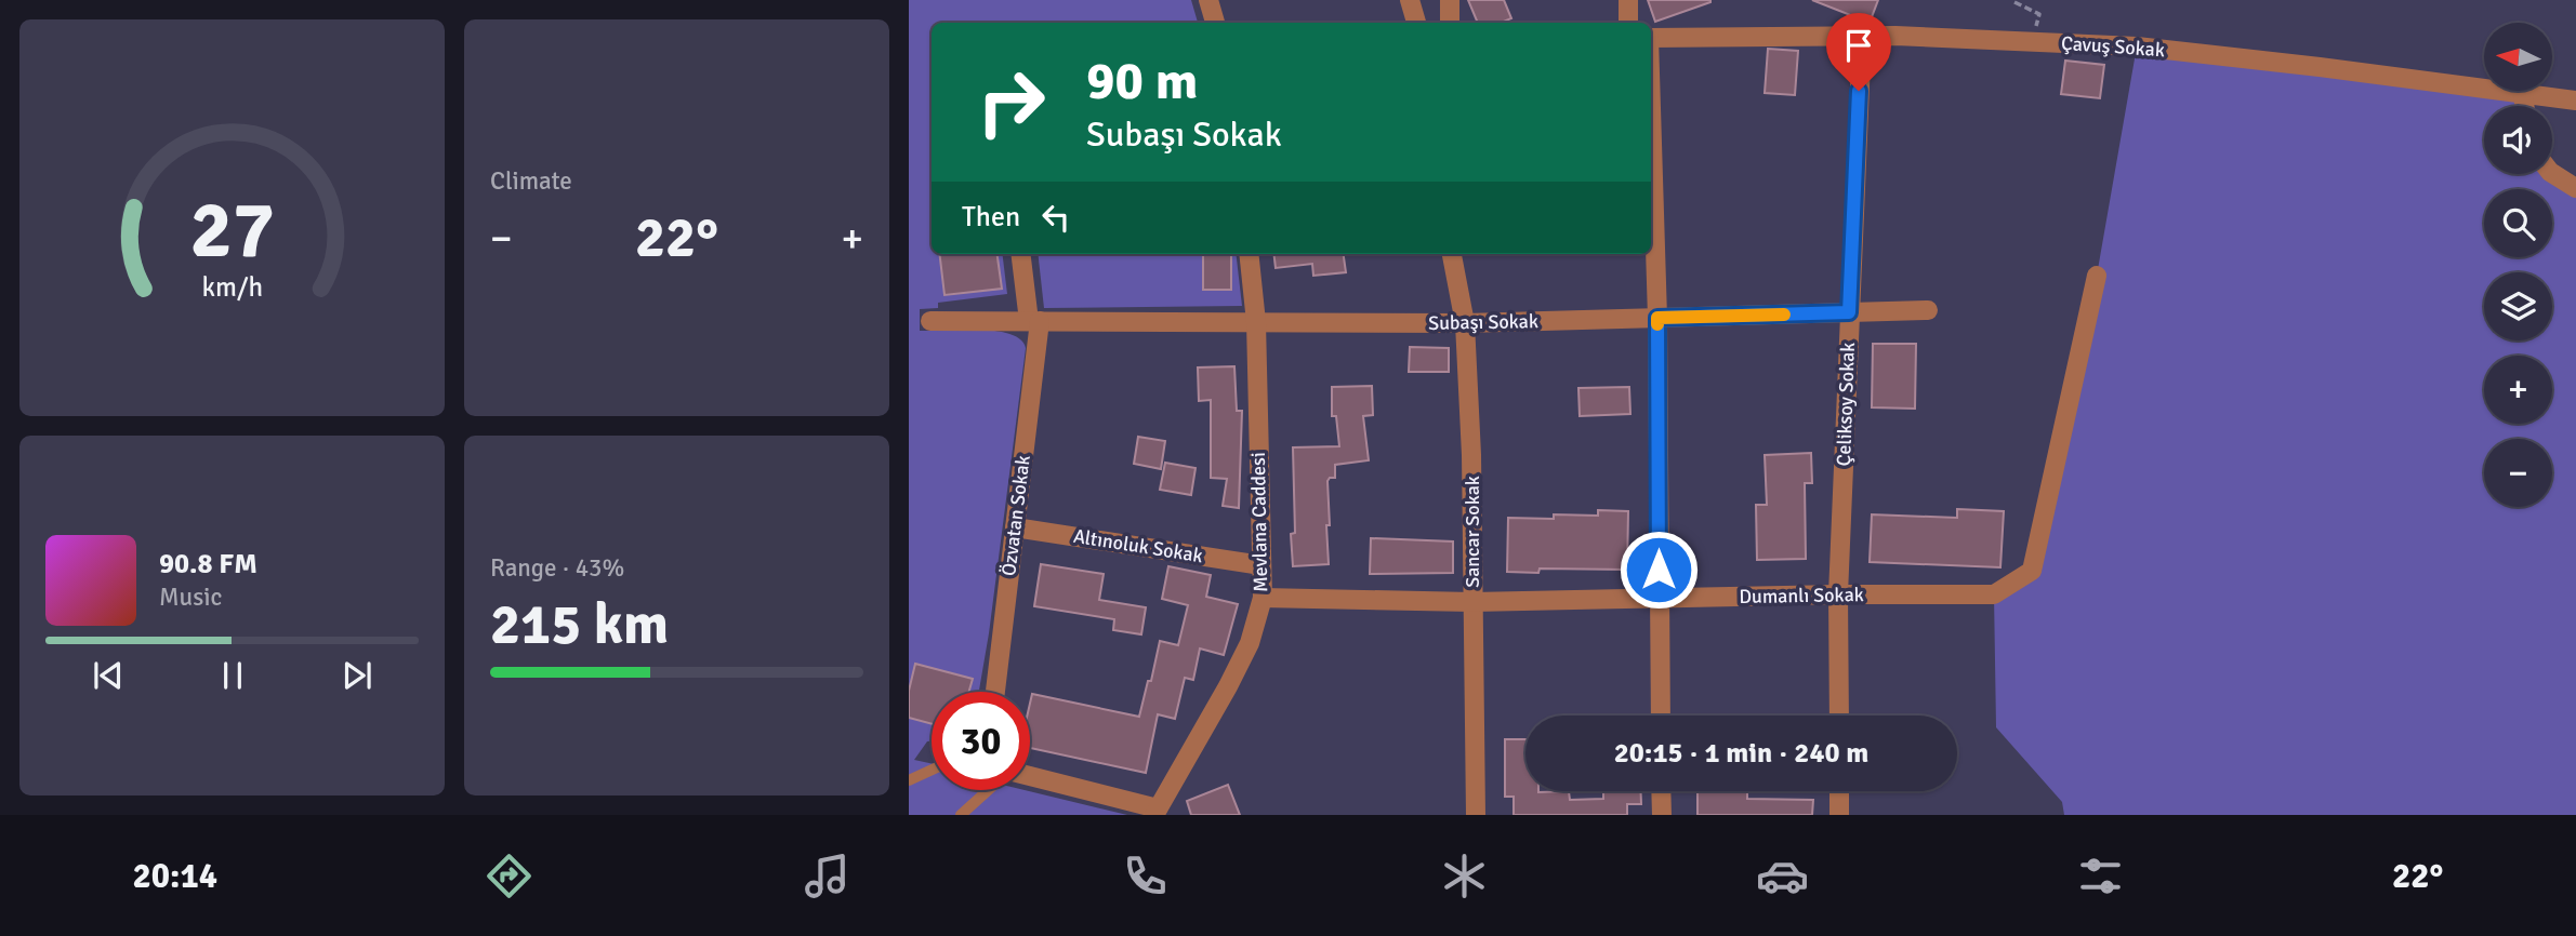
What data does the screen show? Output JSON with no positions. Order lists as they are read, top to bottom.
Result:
{
  "streets": {
    "street": [
      "Çavuş Sokak",
      "Subaşı Sokak",
      "Çeliksoy Sokak",
      "Özvatan Sokak",
      "Mevlana Caddesi",
      "Sancar Sokak",
      "Altınoluk Sokak",
      "Dumanlı Sokak"
    ]
  },
  "crossings": [
    ["Çavuş Sokak", "Çeliksoy Sokak"],
    ["Subaşı Sokak", "Çeliksoy Sokak"],
    ["Subaşı Sokak", "Özvatan Sokak"],
    ["Subaşı Sokak", "Mevlana Caddesi"],
    ["Subaşı Sokak", "Sancar Sokak"],
    ["Çeliksoy Sokak", "Dumanlı Sokak"],
    ["Özvatan Sokak", "Altınoluk Sokak"],
    ["Mevlana Caddesi", "Altınoluk Sokak"],
    ["Mevlana Caddesi", "Dumanlı Sokak"],
    ["Sancar Sokak", "Dumanlı Sokak"]
  ],
  "north": "left",
  "page": {
    "tile": [
      "Climate",
      ["Range · 43%", "215 km"]
    ],
    "map_buttons": ["+", "−"],
    "turn": ["90 m", "Subaşı Sokak"],
    "then": "Then",
    "heat": ["−", "22°", "+"],
    "song": ["90.8 FM", "Music"],
    "limit": "30",
    "trip": "20:15 · 1 min · 240 m",
    "tabs": ["20:14", "22°"],
    "gauge": ["27", "km/h"]
  }
}
